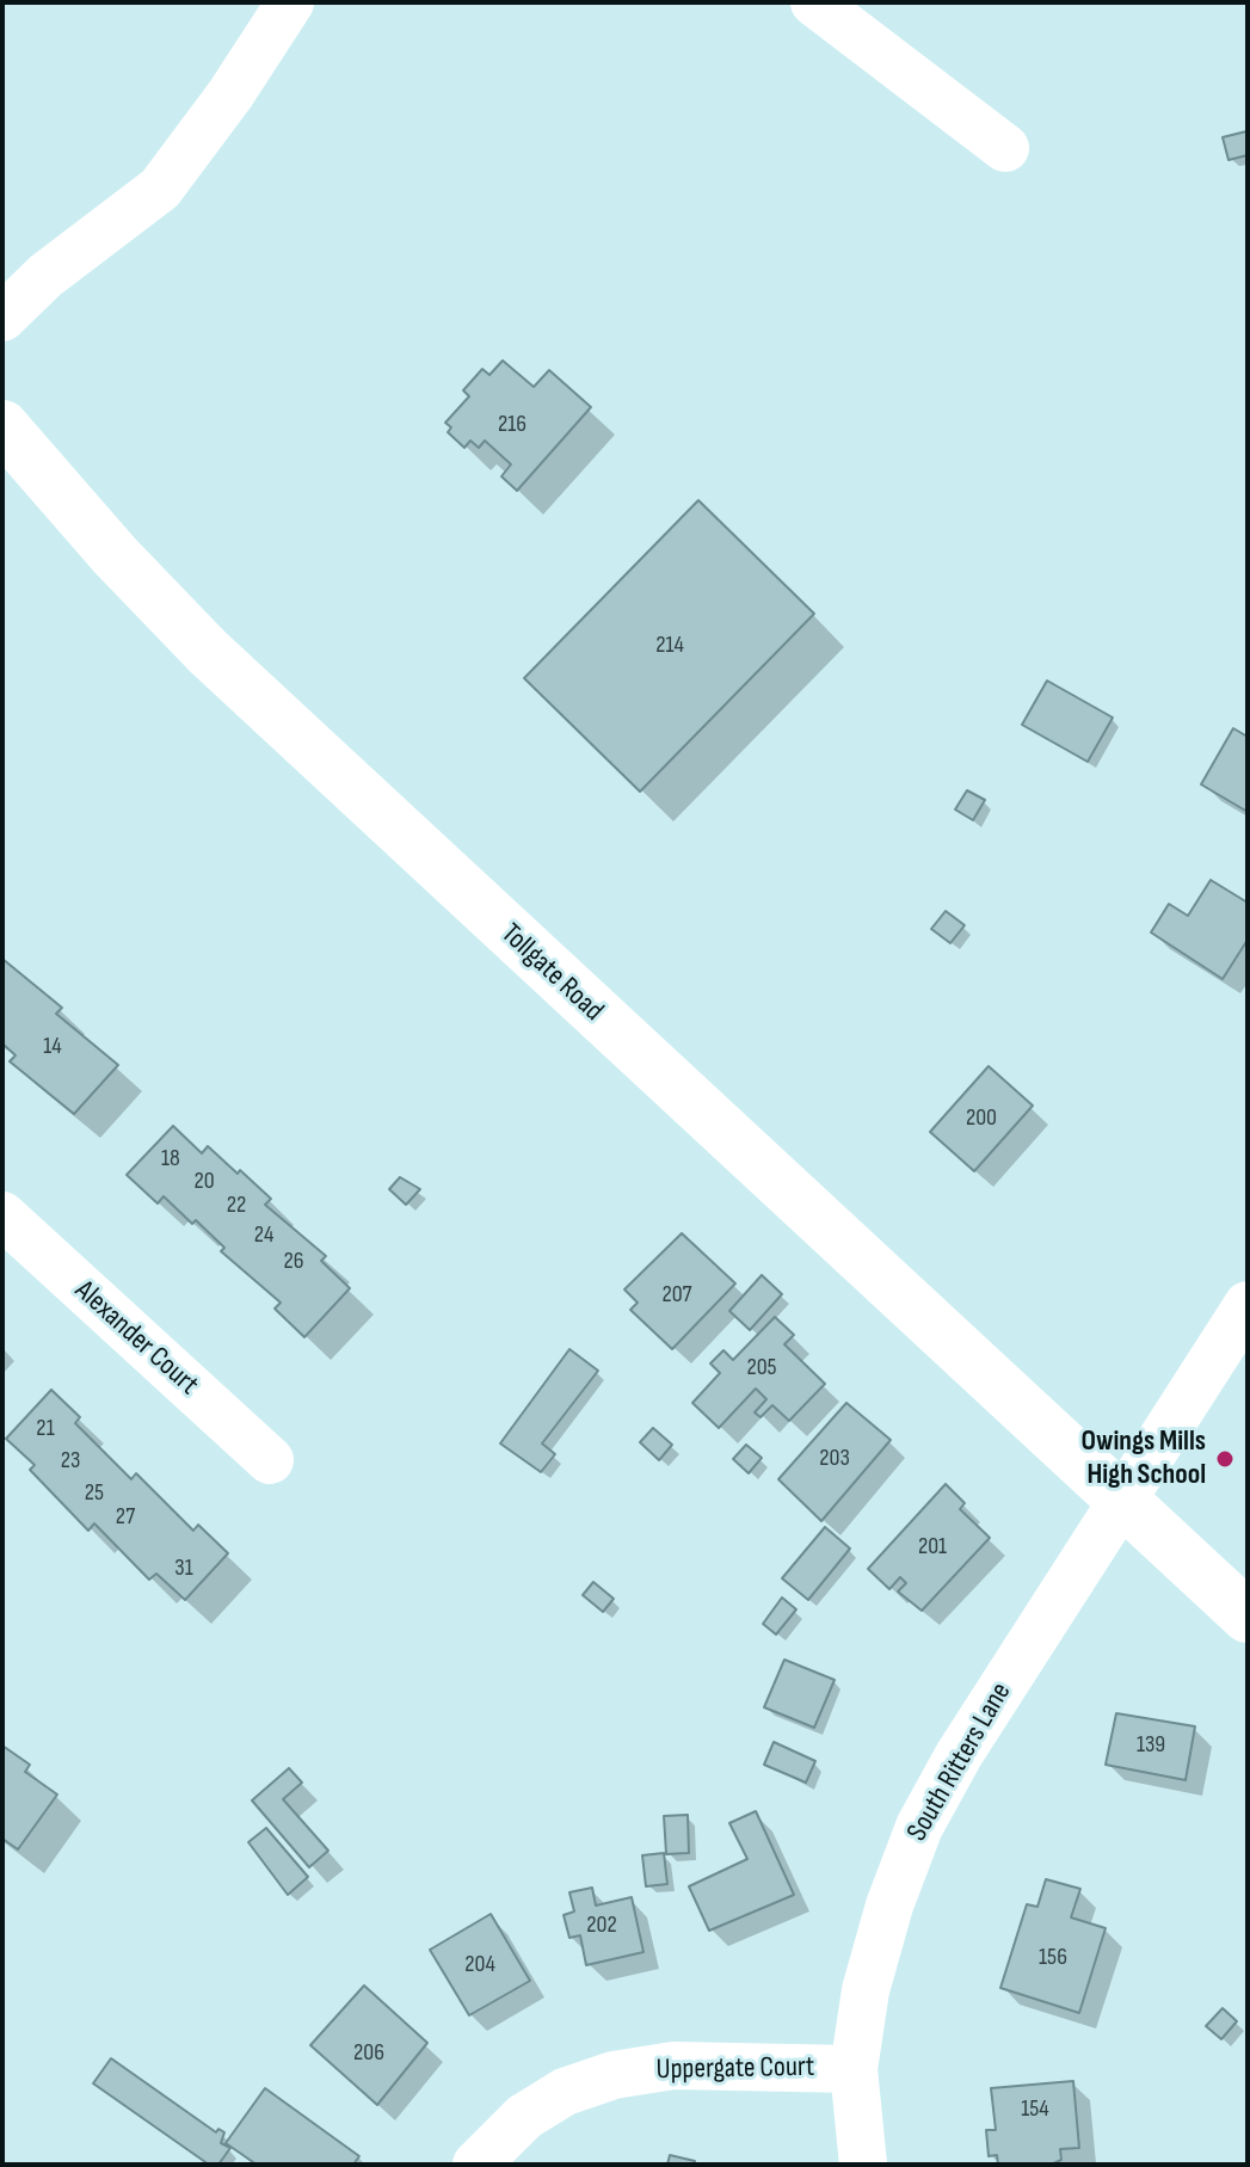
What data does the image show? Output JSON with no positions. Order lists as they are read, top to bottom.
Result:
{
  "streets": {
    "street": [
      "Tollgate Road",
      "Alexander Court",
      "South Ritters Lane",
      "Uppergate Court"
    ]
  },
  "crossings": [
    ["Tollgate Road", "South Ritters Lane"],
    ["South Ritters Lane", "Uppergate Court"]
  ],
  "places": ["Owings Mills High School"],
  "house_numbers": [
    "216",
    "214",
    "14",
    "200",
    "18",
    "20",
    "22",
    "24",
    "26",
    "207",
    "205",
    "21",
    "203",
    "23",
    "25",
    "27",
    "201",
    "31",
    "139",
    "202",
    "156",
    "204",
    "206",
    "154"
  ]
}
